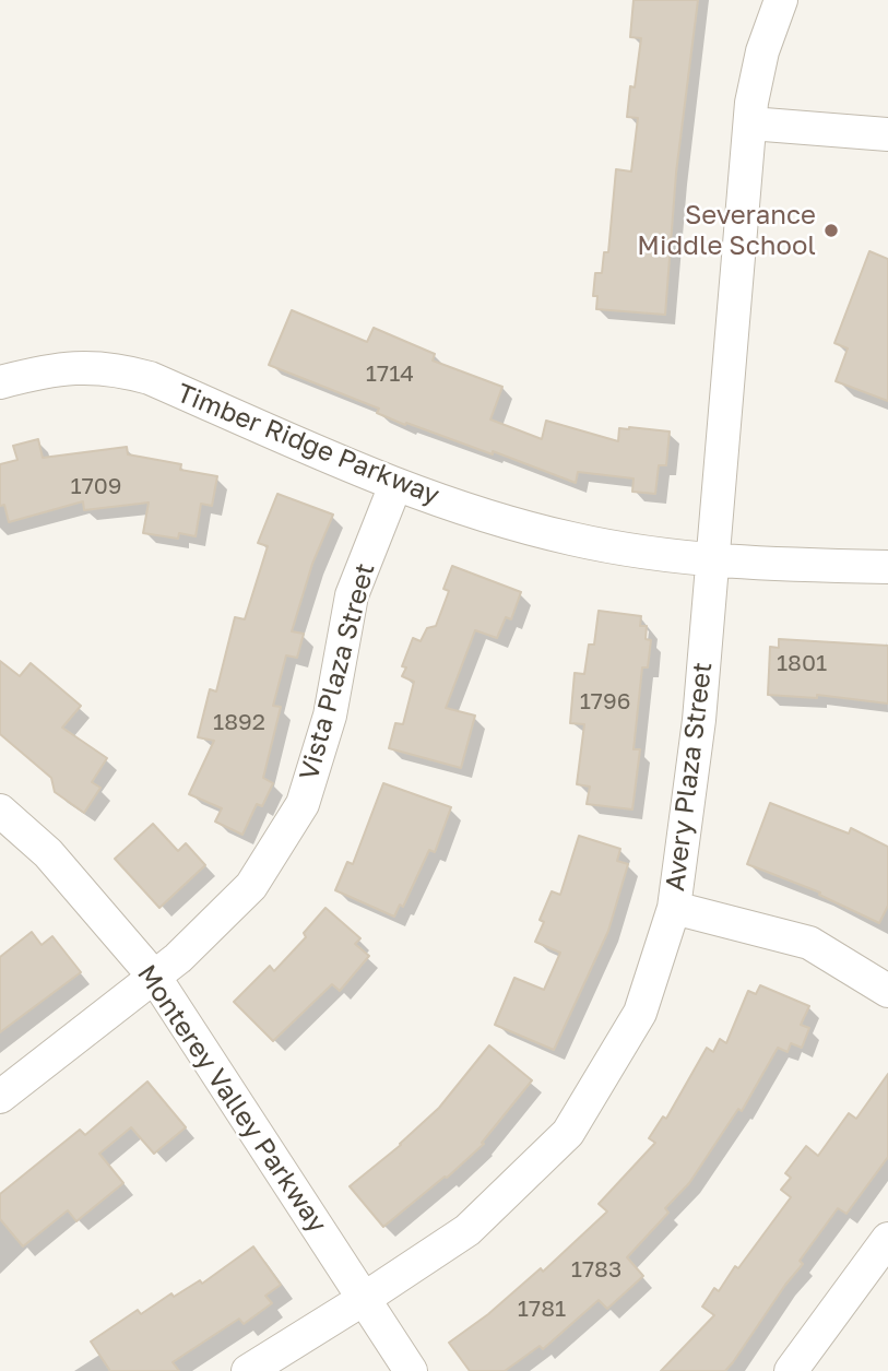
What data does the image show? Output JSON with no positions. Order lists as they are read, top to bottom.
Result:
{
  "streets": {
    "street": [
      "Timber Ridge Parkway",
      "Vista Plaza Street",
      "Avery Plaza Street",
      "Monterey Valley Parkway"
    ]
  },
  "crossings": [
    ["Timber Ridge Parkway", "Vista Plaza Street"],
    ["Timber Ridge Parkway", "Avery Plaza Street"],
    ["Vista Plaza Street", "Monterey Valley Parkway"],
    ["Avery Plaza Street", "Monterey Valley Parkway"]
  ],
  "places": ["Severance Middle School"],
  "house_numbers": [
    "1714",
    "1709",
    "1801",
    "1796",
    "1892",
    "1783",
    "1781"
  ]
}
